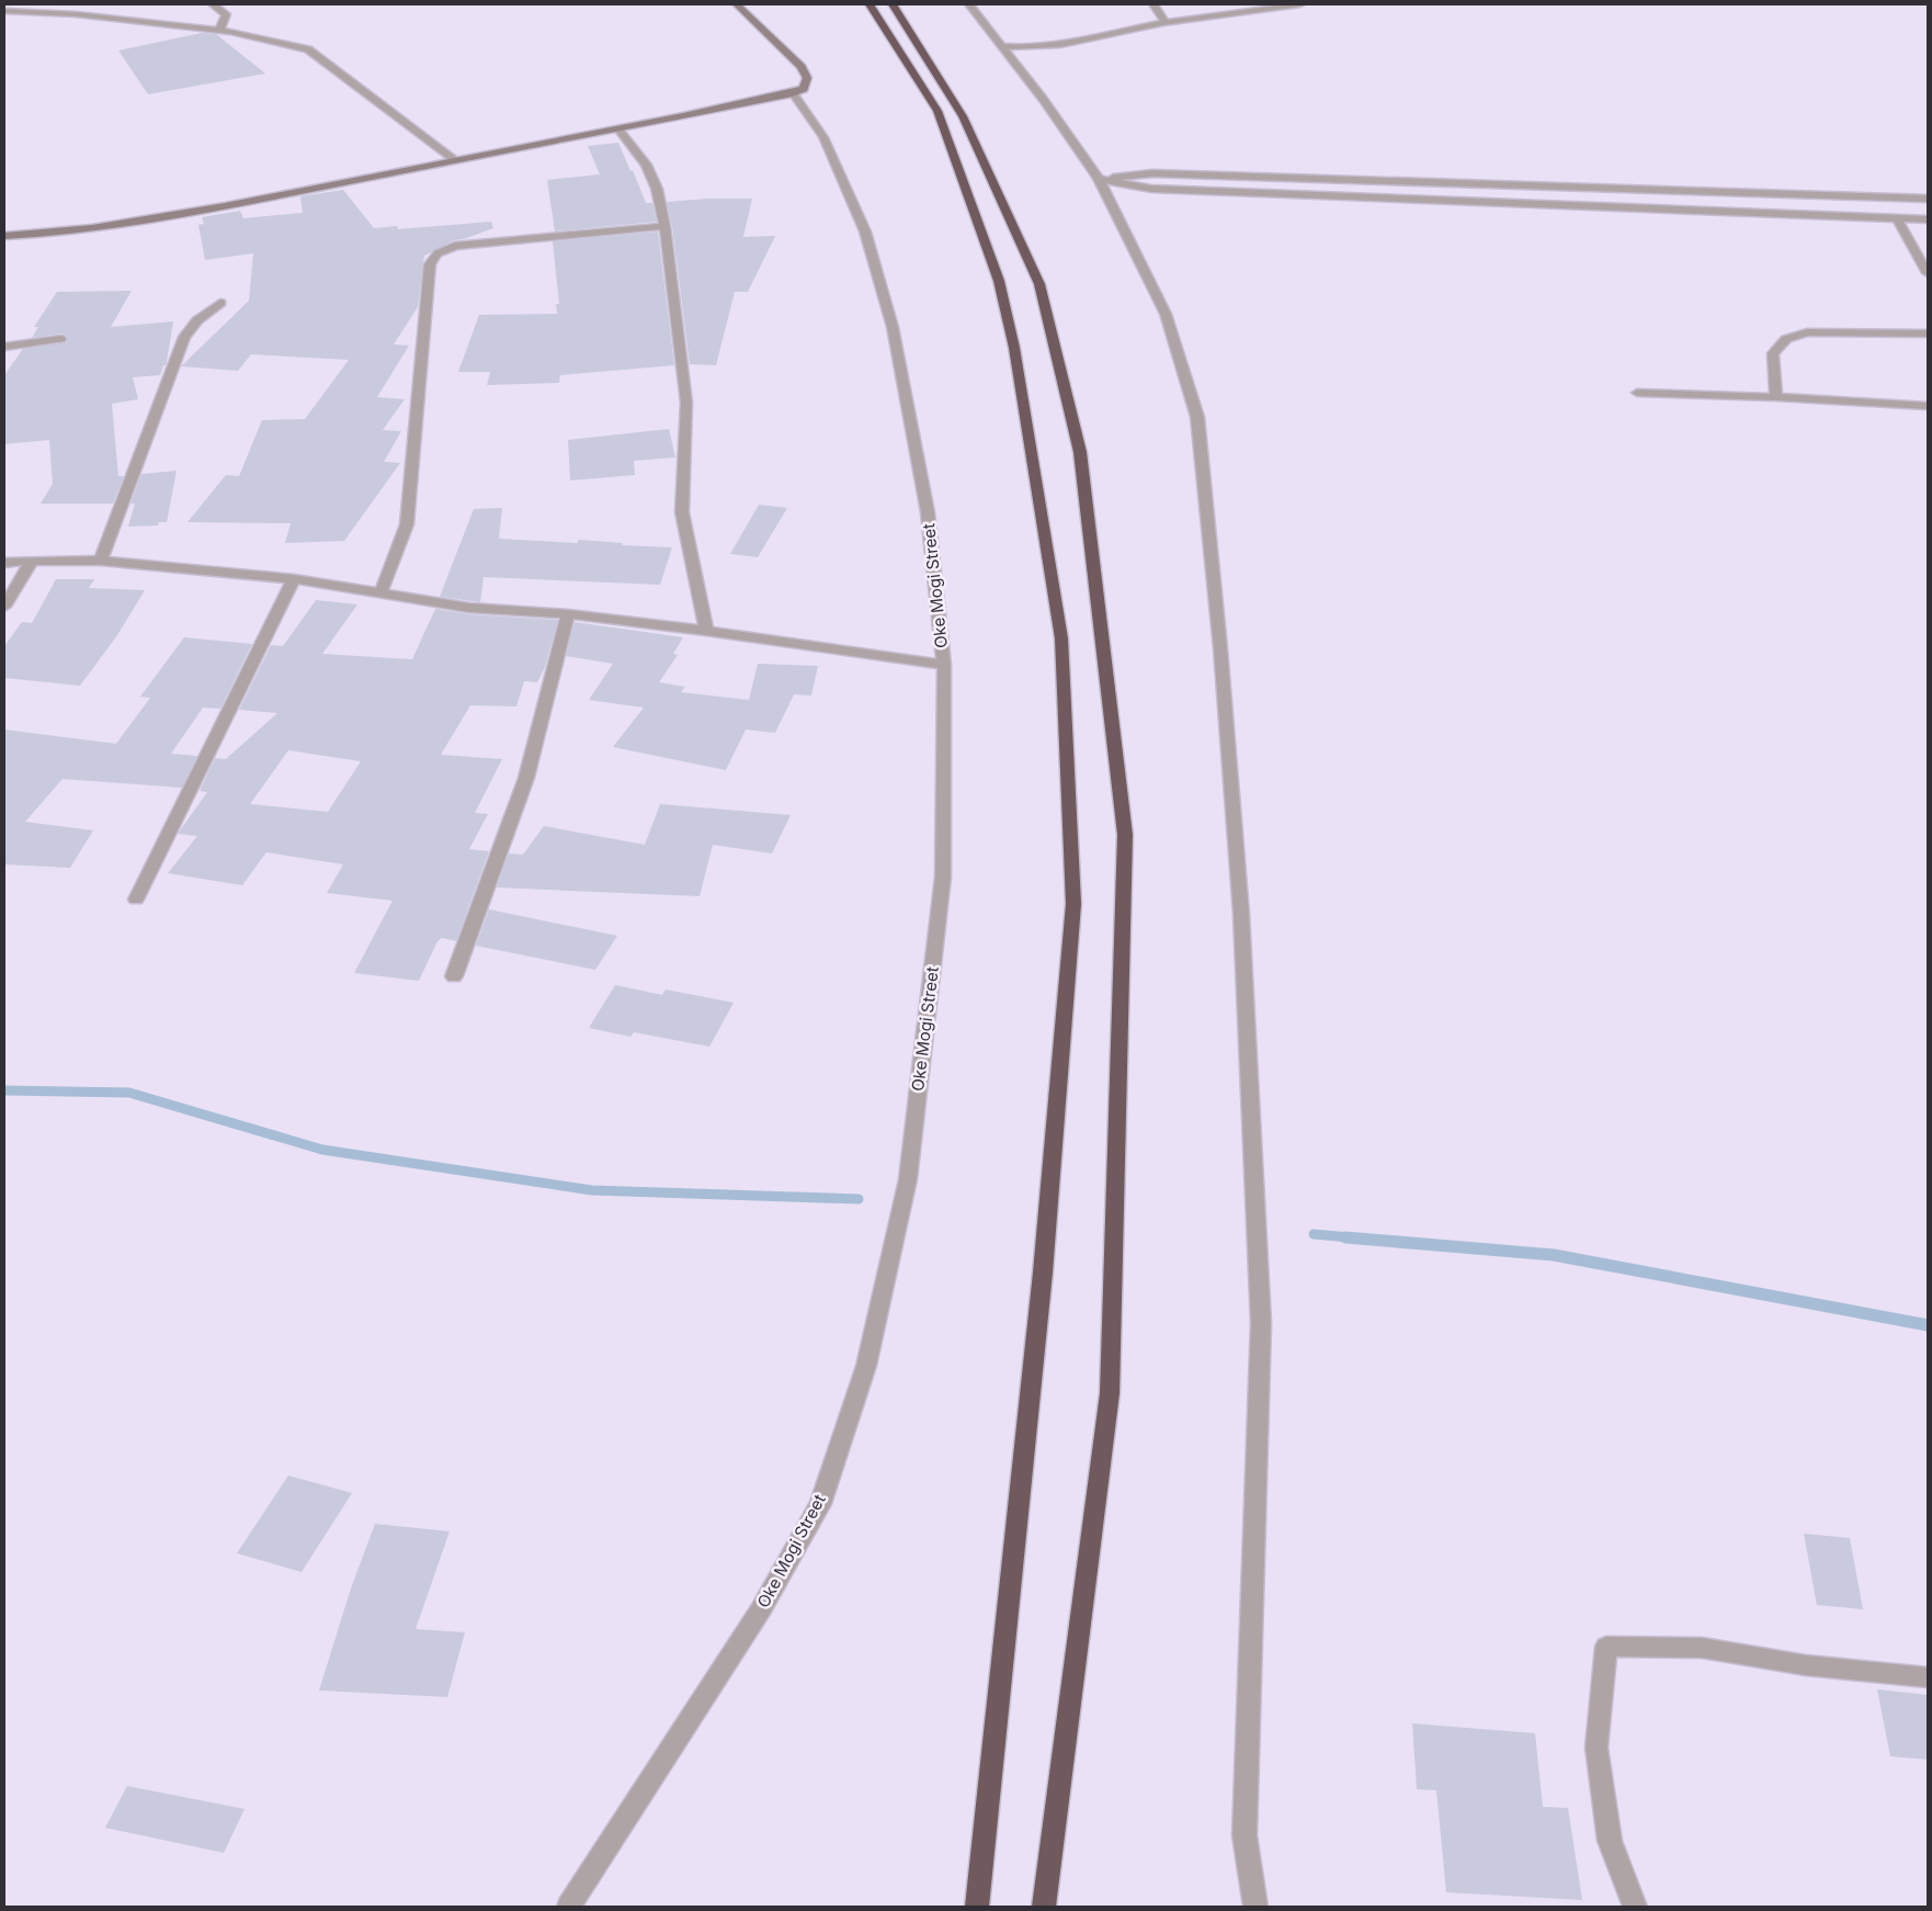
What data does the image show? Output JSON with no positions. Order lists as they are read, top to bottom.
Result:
{
  "streets": {
    "street": ["Oke Mogi Street"]
  }
}
